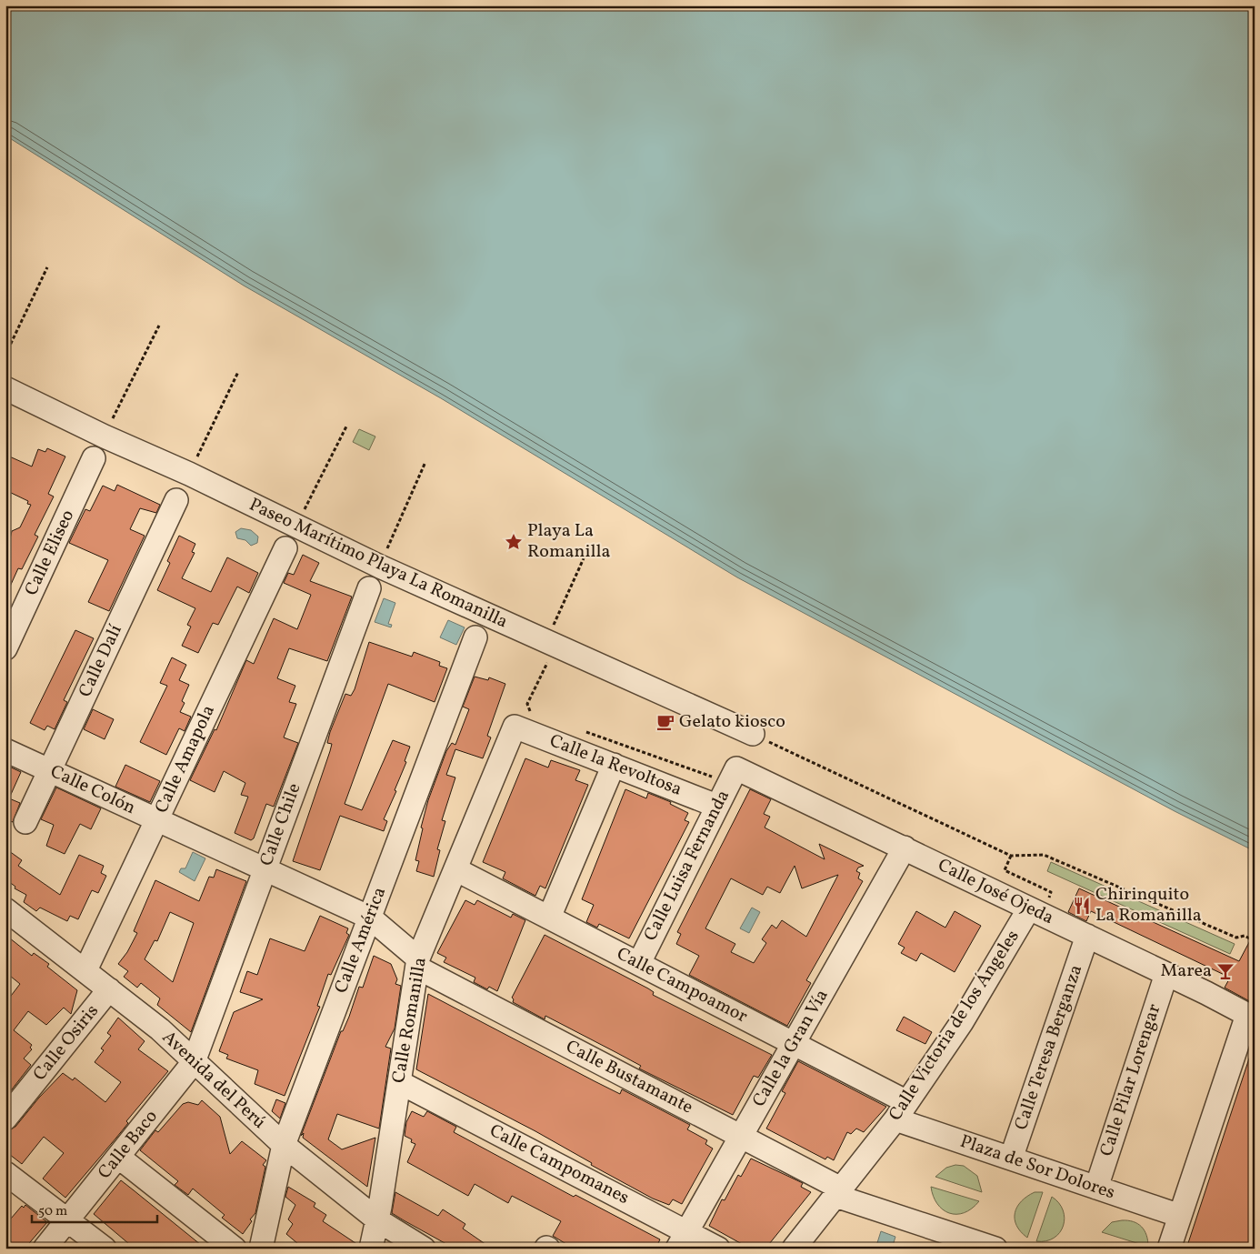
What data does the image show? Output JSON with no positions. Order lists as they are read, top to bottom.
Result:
{
  "streets": {
    "street": [
      "Calle Eliseo",
      "Paseo Marítimo Playa La Romanilla",
      "Calle Dalí",
      "Calle Amapola",
      "Calle la Revoltosa",
      "Calle Colón",
      "Calle Chile",
      "Calle Luisa Fernanda",
      "Calle José Ojeda",
      "Calle América",
      "Calle Campoamor",
      "Calle Romanilla",
      "Calle Victoria de los Ángeles",
      "Calle Osiris",
      "Calle Teresa Berganza",
      "Calle la Gran Vía",
      "Calle Bustamante",
      "Avenida del Perú",
      "Calle Pilar Lorengar",
      "Calle Baco",
      "Calle Campomanes",
      "Plaza de Sor Dolores"
    ]
  },
  "crossings": [
    ["Calle Dalí", "Calle Colón"],
    ["Calle Amapola", "Calle Colón"],
    ["Calle Amapola", "Avenida del Perú"],
    ["Calle la Revoltosa", "Calle Luisa Fernanda"],
    ["Calle la Revoltosa", "Calle Romanilla"],
    ["Calle Colón", "Calle Chile"],
    ["Calle Colón", "Calle América"],
    ["Calle Colón", "Calle Romanilla"],
    ["Calle Colón", "Calle Bustamante"],
    ["Calle Chile", "Avenida del Perú"],
    ["Calle Chile", "Calle Baco"],
    ["Calle Luisa Fernanda", "Calle José Ojeda"],
    ["Calle Luisa Fernanda", "Calle Campoamor"],
    ["Calle José Ojeda", "Calle Victoria de los Ángeles"],
    ["Calle José Ojeda", "Calle Teresa Berganza"],
    ["Calle José Ojeda", "Calle la Gran Vía"],
    ["Calle José Ojeda", "Calle Pilar Lorengar"],
    ["Calle América", "Avenida del Perú"],
    ["Calle Campoamor", "Calle Romanilla"],
    ["Calle Campoamor", "Calle Victoria de los Ángeles"],
    ["Calle Campoamor", "Calle la Gran Vía"],
    ["Calle Campoamor", "Plaza de Sor Dolores"],
    ["Calle Romanilla", "Calle Bustamante"],
    ["Calle Romanilla", "Avenida del Perú"],
    ["Calle Romanilla", "Calle Campomanes"],
    ["Calle Victoria de los Ángeles", "Calle Bustamante"],
    ["Calle Victoria de los Ángeles", "Plaza de Sor Dolores"],
    ["Calle Osiris", "Avenida del Perú"],
    ["Calle Teresa Berganza", "Plaza de Sor Dolores"],
    ["Calle la Gran Vía", "Calle Bustamante"],
    ["Calle la Gran Vía", "Calle Campomanes"],
    ["Avenida del Perú", "Calle Baco"],
    ["Calle Pilar Lorengar", "Plaza de Sor Dolores"]
  ],
  "places": {
    "place": ["Playa La Romanilla"],
    "cafe": ["Gelato kiosco"],
    "restaurant": ["Chirinquito La Romanilla"],
    "bar": ["Marea"]
  },
  "scale_bar": "50 m"
}
